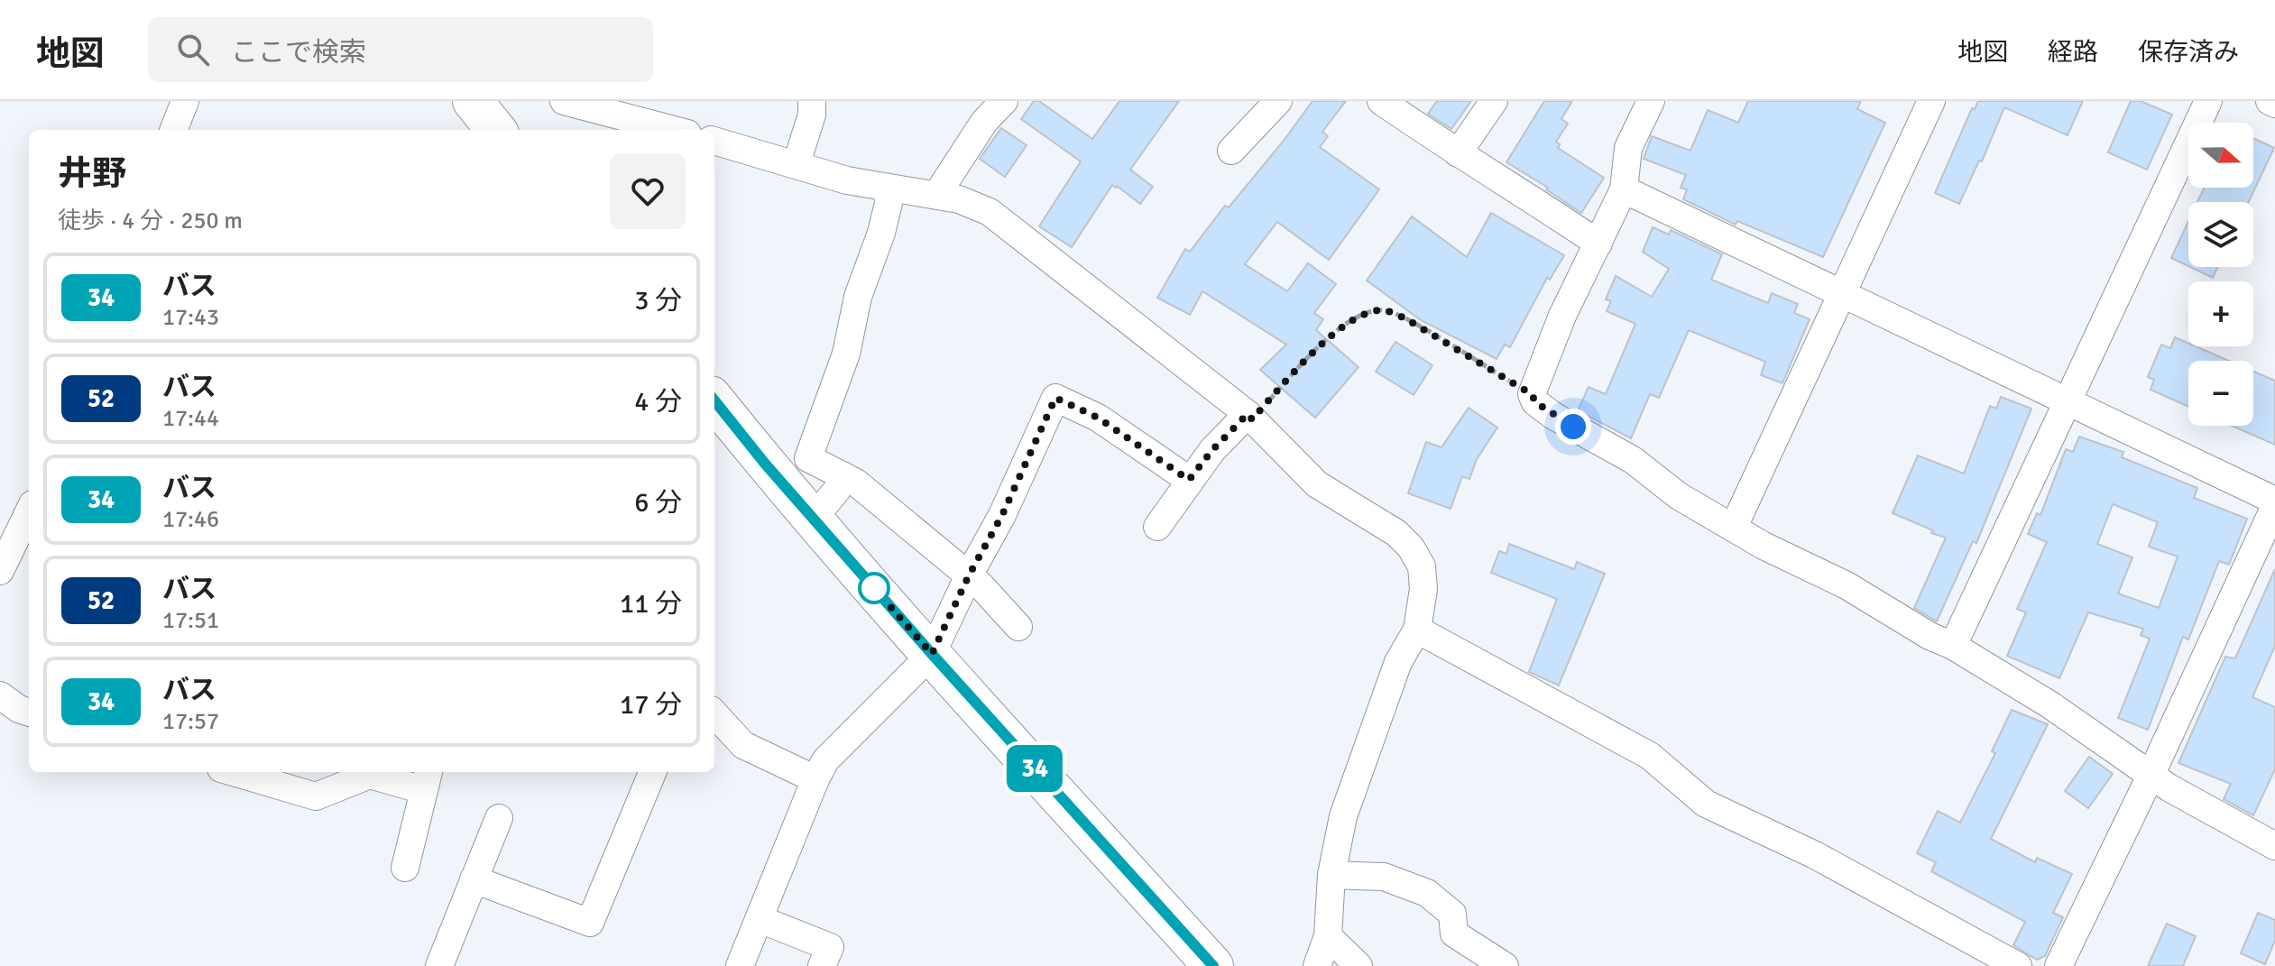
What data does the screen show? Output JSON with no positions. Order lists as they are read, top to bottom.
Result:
{
  "lines": ["bus line 34"],
  "north": "right",
  "page": {
    "header": "地図",
    "search": "ここで検索",
    "nav": ["地図", "経路", "保存済み"],
    "on_map": "34",
    "map_buttons": ["+", "−"],
    "heading": ["井野", "徒歩 · 4 分 · 250 m"],
    "list": [
      {
        "mark": "34",
        "name": "バス",
        "note": "17:43",
        "value": "3 分"
      },
      {
        "mark": "52",
        "name": "バス",
        "note": "17:44",
        "value": "4 分"
      },
      {
        "mark": "34",
        "name": "バス",
        "note": "17:46",
        "value": "6 分"
      },
      {
        "mark": "52",
        "name": "バス",
        "note": "17:51",
        "value": "11 分"
      },
      {
        "mark": "34",
        "name": "バス",
        "note": "17:57",
        "value": "17 分"
      }
    ]
  }
}
